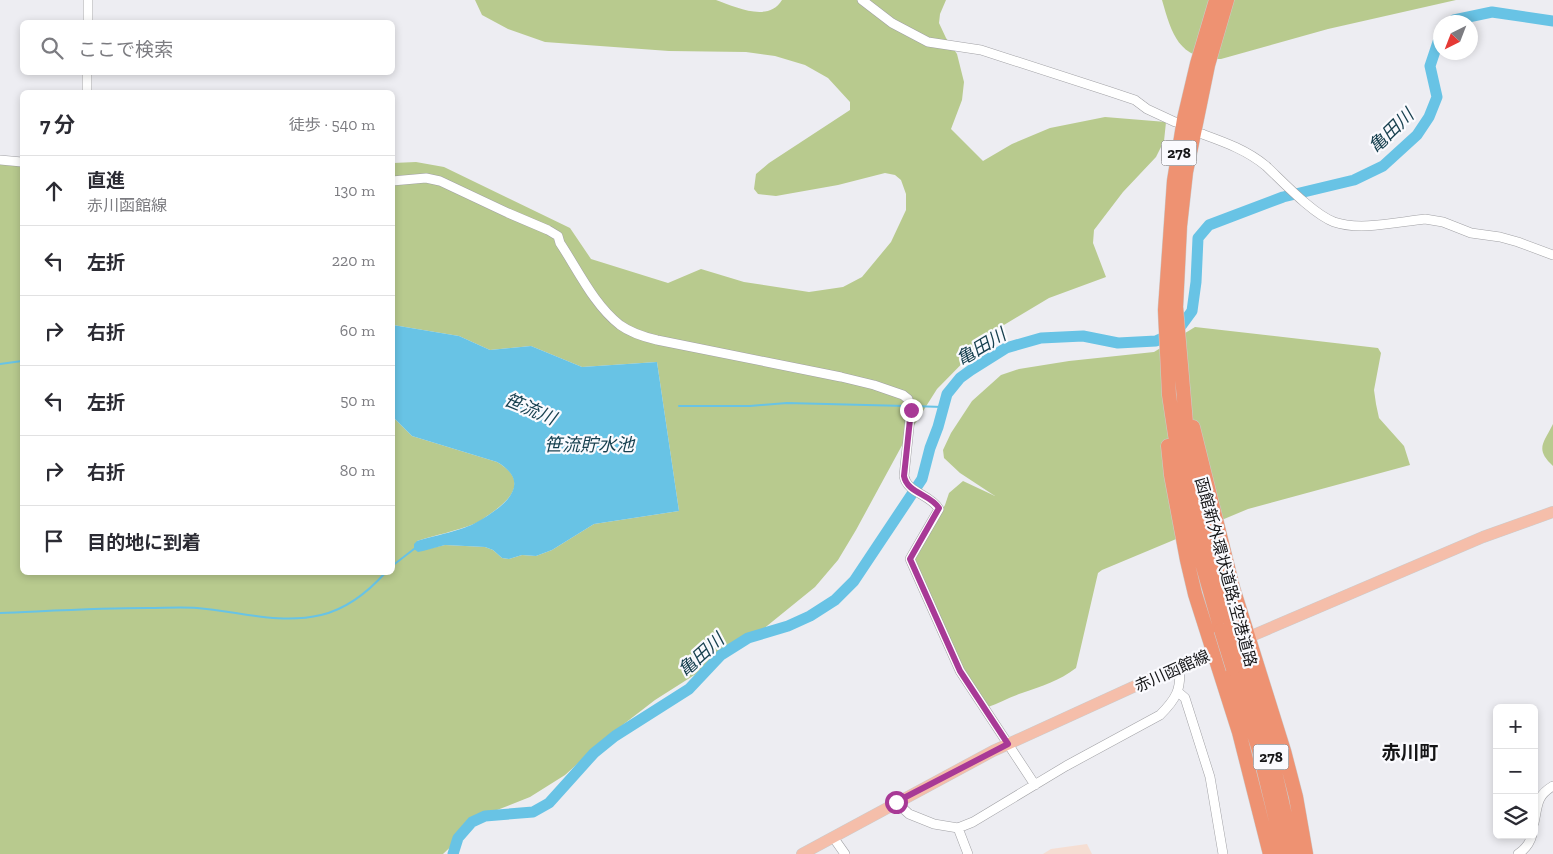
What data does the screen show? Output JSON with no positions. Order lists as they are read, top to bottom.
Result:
{
  "streets": {
    "highway": ["278", "函館新外環状道路;空港道路"],
    "main road": ["赤川函館線"]
  },
  "districts": ["赤川町"],
  "water": ["亀田川", "笹流川", "笹流貯水池"],
  "north": "bottom left",
  "page": {
    "search": "ここで検索",
    "heading": ["7 分", "徒歩 · 540 m"],
    "list": [
      ["直進", "赤川函館線", "130 m"],
      ["左折", "220 m"],
      ["右折", "60 m"],
      ["左折", "50 m"],
      ["右折", "80 m"],
      "目的地に到着"
    ],
    "map_buttons": ["+", "−"]
  }
}
